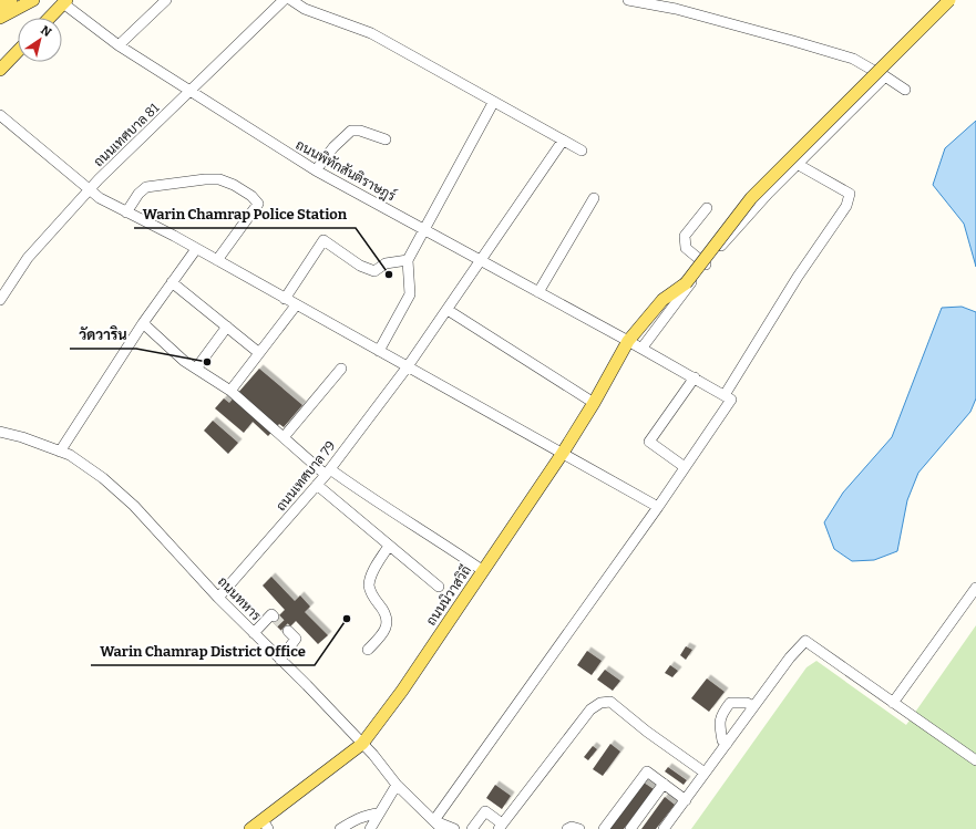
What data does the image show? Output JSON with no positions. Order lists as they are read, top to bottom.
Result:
{
  "streets": {
    "main road": ["ถนนนิวาสวิถี"],
    "street": [
      "ถนนเทศบาล 81",
      "ถนนพิทักสันติราษฎร์",
      "ถนนเทศบาล 79",
      "ถนนทหาร"
    ]
  },
  "crossings": [
    ["ถนนเทศบาล 81", "ถนนพิทักสันติราษฎร์"],
    ["ถนนพิทักสันติราษฎร์", "ถนนเทศบาล 79"],
    ["ถนนพิทักสันติราษฎร์", "ถนนนิวาสวิถี"],
    ["ถนนเทศบาล 79", "ถนนทหาร"],
    ["ถนนนิวาสวิถี", "ถนนทหาร"]
  ],
  "places": ["Warin Chamrap Police Station", "วัดวาริน", "Warin Chamrap District Office"],
  "north": "top right"
}
